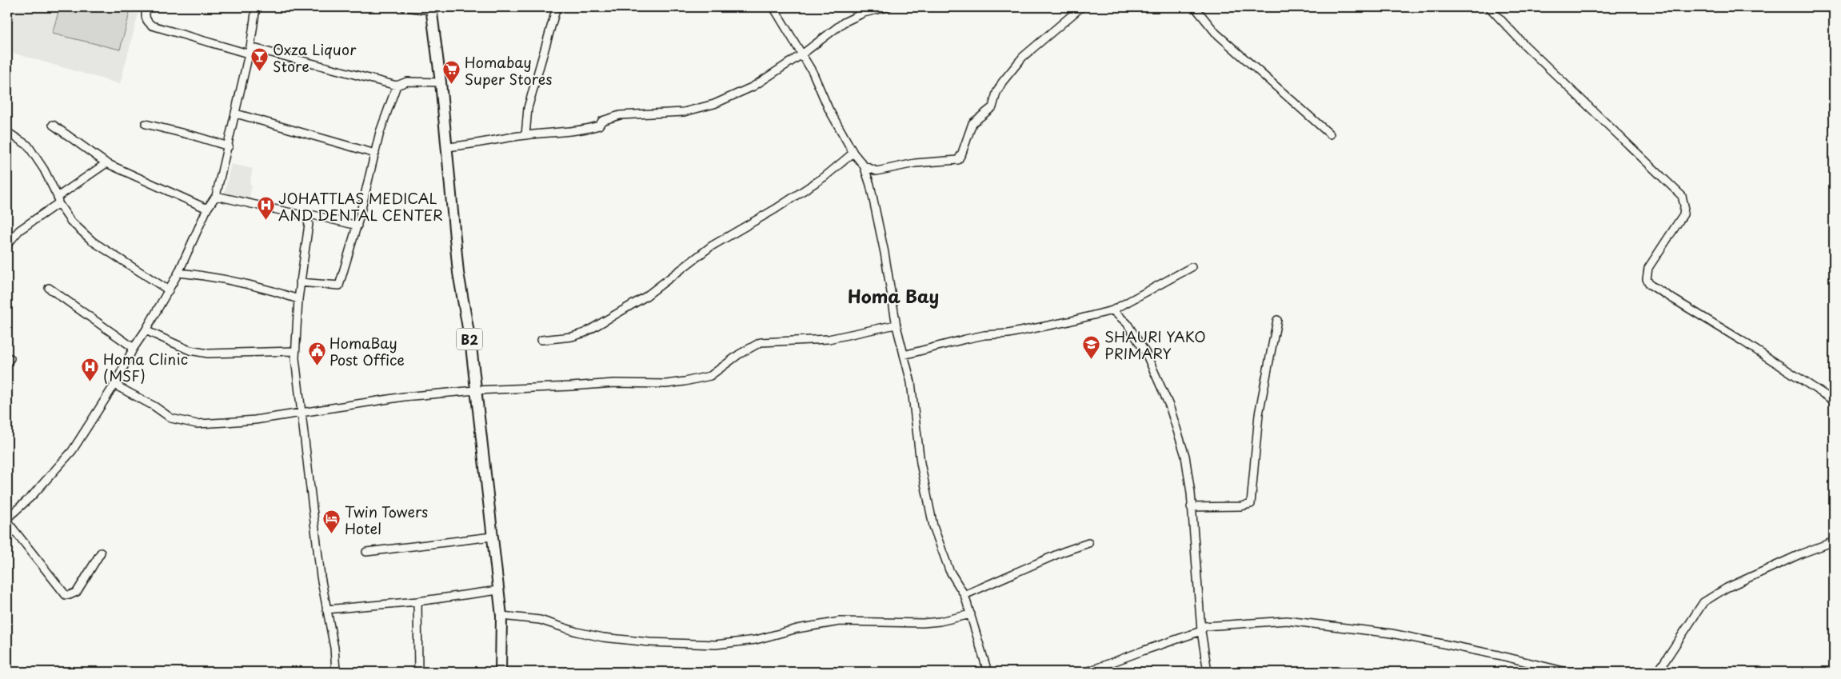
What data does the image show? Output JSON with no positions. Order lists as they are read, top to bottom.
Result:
{
  "streets": {
    "highway": ["B2"]
  },
  "districts": ["Homa Bay"],
  "places": {
    "bar": ["Oxza Liquor Store"],
    "supermarket": ["Homabay Super Stores"],
    "hospital": ["JOHATTLAS MEDICAL AND DENTAL CENTER", "Homa Clinic (MSF)"],
    "school or university": ["SHAURI YAKO PRIMARY"],
    "public building": ["HomaBay Post Office"],
    "hotel": ["Twin Towers Hotel"]
  }
}
